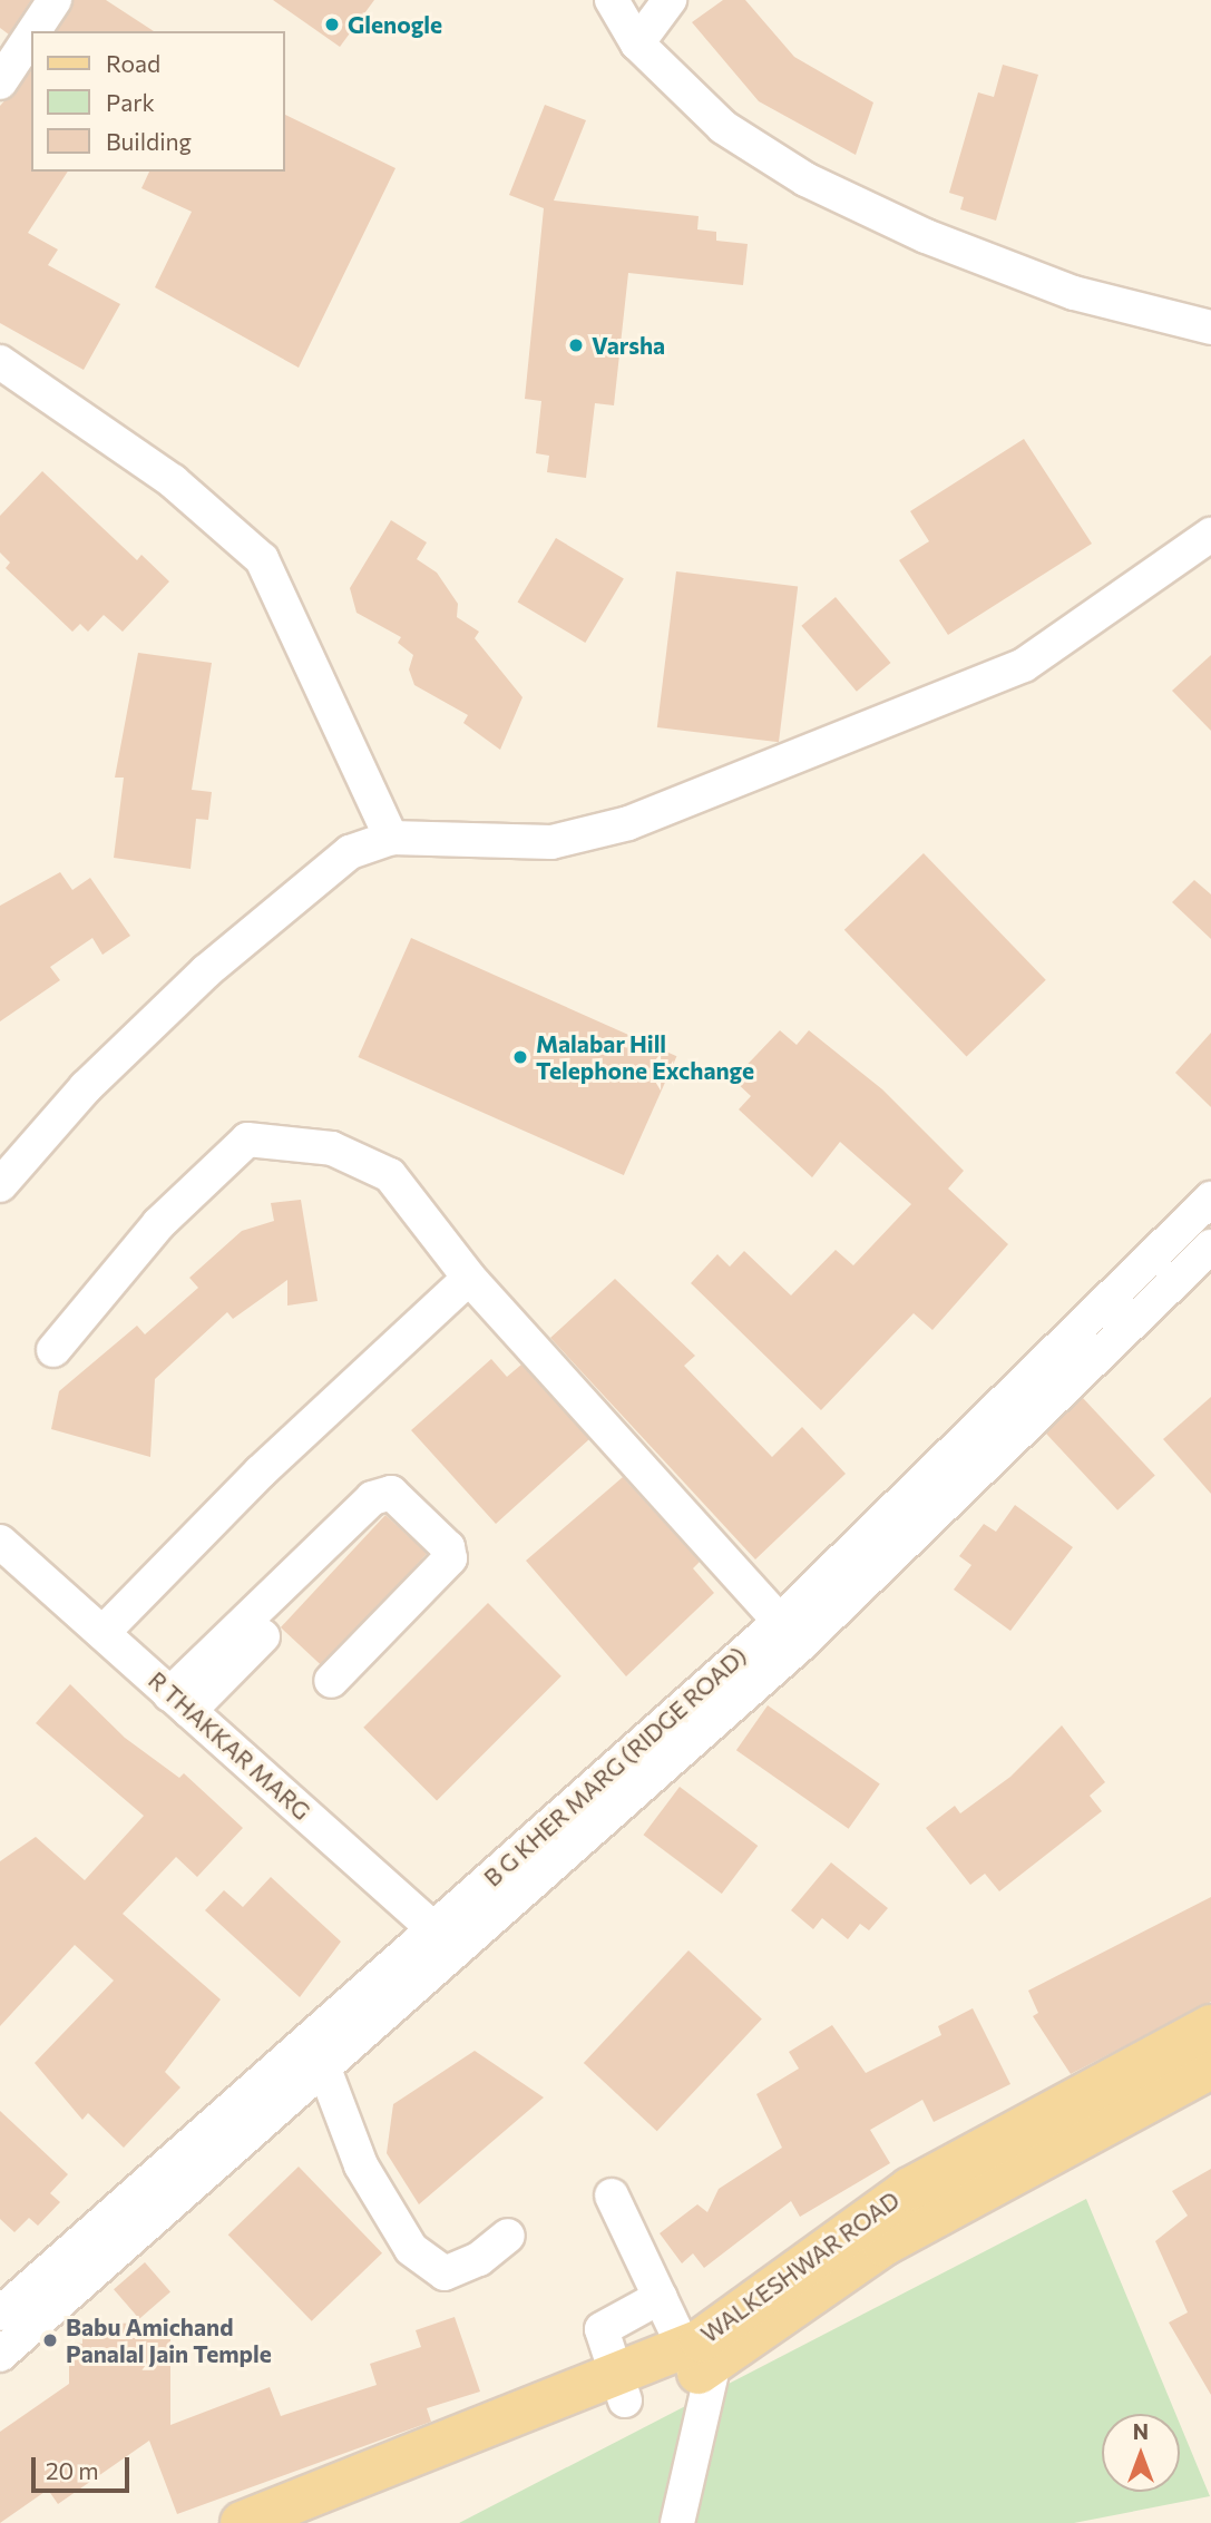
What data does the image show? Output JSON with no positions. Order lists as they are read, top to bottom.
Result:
{
  "streets": {
    "main road": ["WALKESHWAR ROAD"],
    "street": ["R THAKKAR MARG", "B G KHER MARG (RIDGE ROAD)"]
  },
  "crossings": [
    ["R THAKKAR MARG", "B G KHER MARG (RIDGE ROAD)"]
  ],
  "places": [
    "Glenogle",
    "Varsha",
    "Malabar Hill Telephone Exchange",
    "Babu Amichand Panalal Jain Temple"
  ],
  "legend": ["Road", "Park", "Building"],
  "scale_bar": "20 m",
  "north": "top"
}
